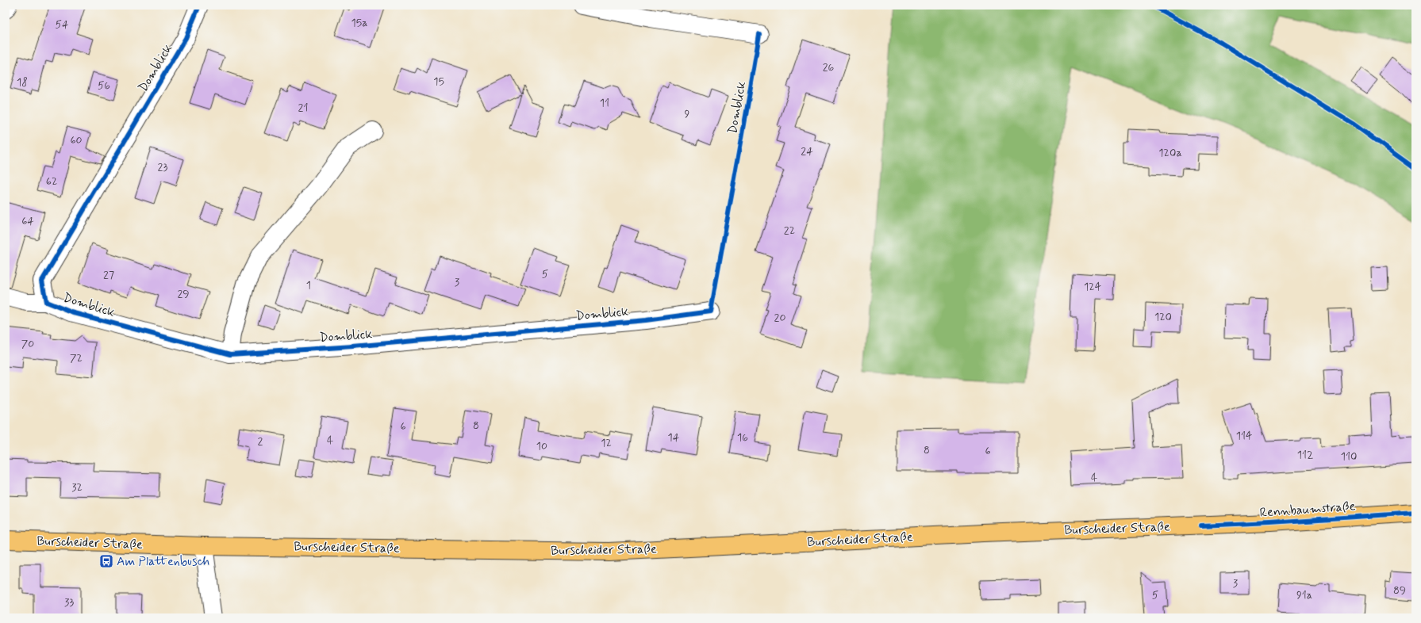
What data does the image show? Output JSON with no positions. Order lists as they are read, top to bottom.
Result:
{
  "streets": {
    "main road": ["Rennbaumstraße", "Burscheider Straße"],
    "street": ["Domblick"]
  },
  "crossings": [
    ["Rennbaumstraße", "Burscheider Straße"]
  ],
  "places": {
    "bus stop": ["Am Plattenbusch"]
  },
  "house_numbers": [
    "15a",
    "54",
    "26",
    "15",
    "18",
    "56",
    "11",
    "21",
    "9",
    "60",
    "24",
    "120a",
    "23",
    "62",
    "64",
    "22",
    "5",
    "27",
    "3",
    "1",
    "124",
    "29",
    "120",
    "20",
    "70",
    "72",
    "8",
    "6",
    "114",
    "14",
    "16",
    "4",
    "2",
    "12",
    "10",
    "8",
    "6",
    "112",
    "110",
    "4",
    "32",
    "3",
    "89",
    "5",
    "91a",
    "33"
  ]
}
